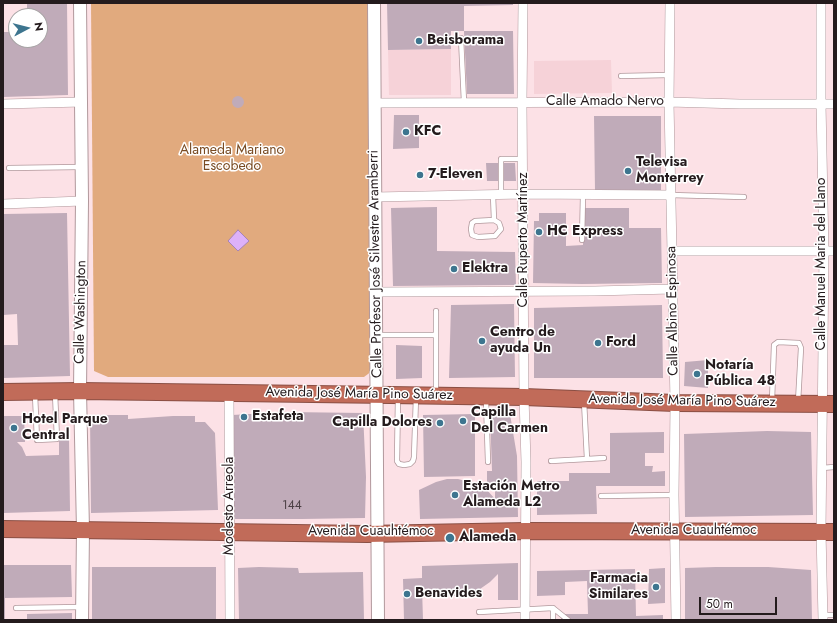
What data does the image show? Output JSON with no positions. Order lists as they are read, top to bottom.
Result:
{
  "streets": {
    "highway": ["Avenida José María Pino Suárez", "Avenida Cuauhtémoc"],
    "main road": ["Calle Profesor José Silvestre Aramberri", "Calle Washington"],
    "street": [
      "Calle Amado Nervo",
      "Calle Ruperto Martínez",
      "Calle Manuel Maria del Llano",
      "Calle Albino Espinosa",
      "Modesto Arreola"
    ]
  },
  "crossings": [
    ["Calle Amado Nervo", "Calle Ruperto Martínez"],
    ["Calle Amado Nervo", "Calle Profesor José Silvestre Aramberri"],
    ["Calle Amado Nervo", "Calle Manuel Maria del Llano"],
    ["Calle Amado Nervo", "Calle Albino Espinosa"],
    ["Calle Ruperto Martínez", "Avenida José María Pino Suárez"],
    ["Calle Ruperto Martínez", "Avenida Cuauhtémoc"],
    ["Calle Profesor José Silvestre Aramberri", "Avenida José María Pino Suárez"],
    ["Calle Profesor José Silvestre Aramberri", "Avenida Cuauhtémoc"],
    ["Calle Manuel Maria del Llano", "Avenida José María Pino Suárez"],
    ["Calle Manuel Maria del Llano", "Avenida Cuauhtémoc"],
    ["Calle Albino Espinosa", "Avenida José María Pino Suárez"],
    ["Calle Albino Espinosa", "Avenida Cuauhtémoc"],
    ["Calle Washington", "Avenida José María Pino Suárez"],
    ["Calle Washington", "Avenida Cuauhtémoc"],
    ["Avenida José María Pino Suárez", "Modesto Arreola"],
    ["Modesto Arreola", "Avenida Cuauhtémoc"]
  ],
  "parks": ["Alameda Mariano Escobedo"],
  "places": [
    "Beisborama",
    "KFC",
    "Televisa Monterrey",
    "7-Eleven",
    "HC Express",
    "Elektra",
    "Centro de ayuda Un",
    "Ford",
    "Notaría Pública 48",
    "Estafeta",
    "Capilla Del Carmen",
    "Capilla Dolores",
    "Hotel Parque Central",
    "Estación Metro Alameda L2",
    "Alameda",
    "Farmacia Similares",
    "Benavides"
  ],
  "house_numbers": ["144"],
  "scale_bar": "50 m",
  "north": "right"
}
